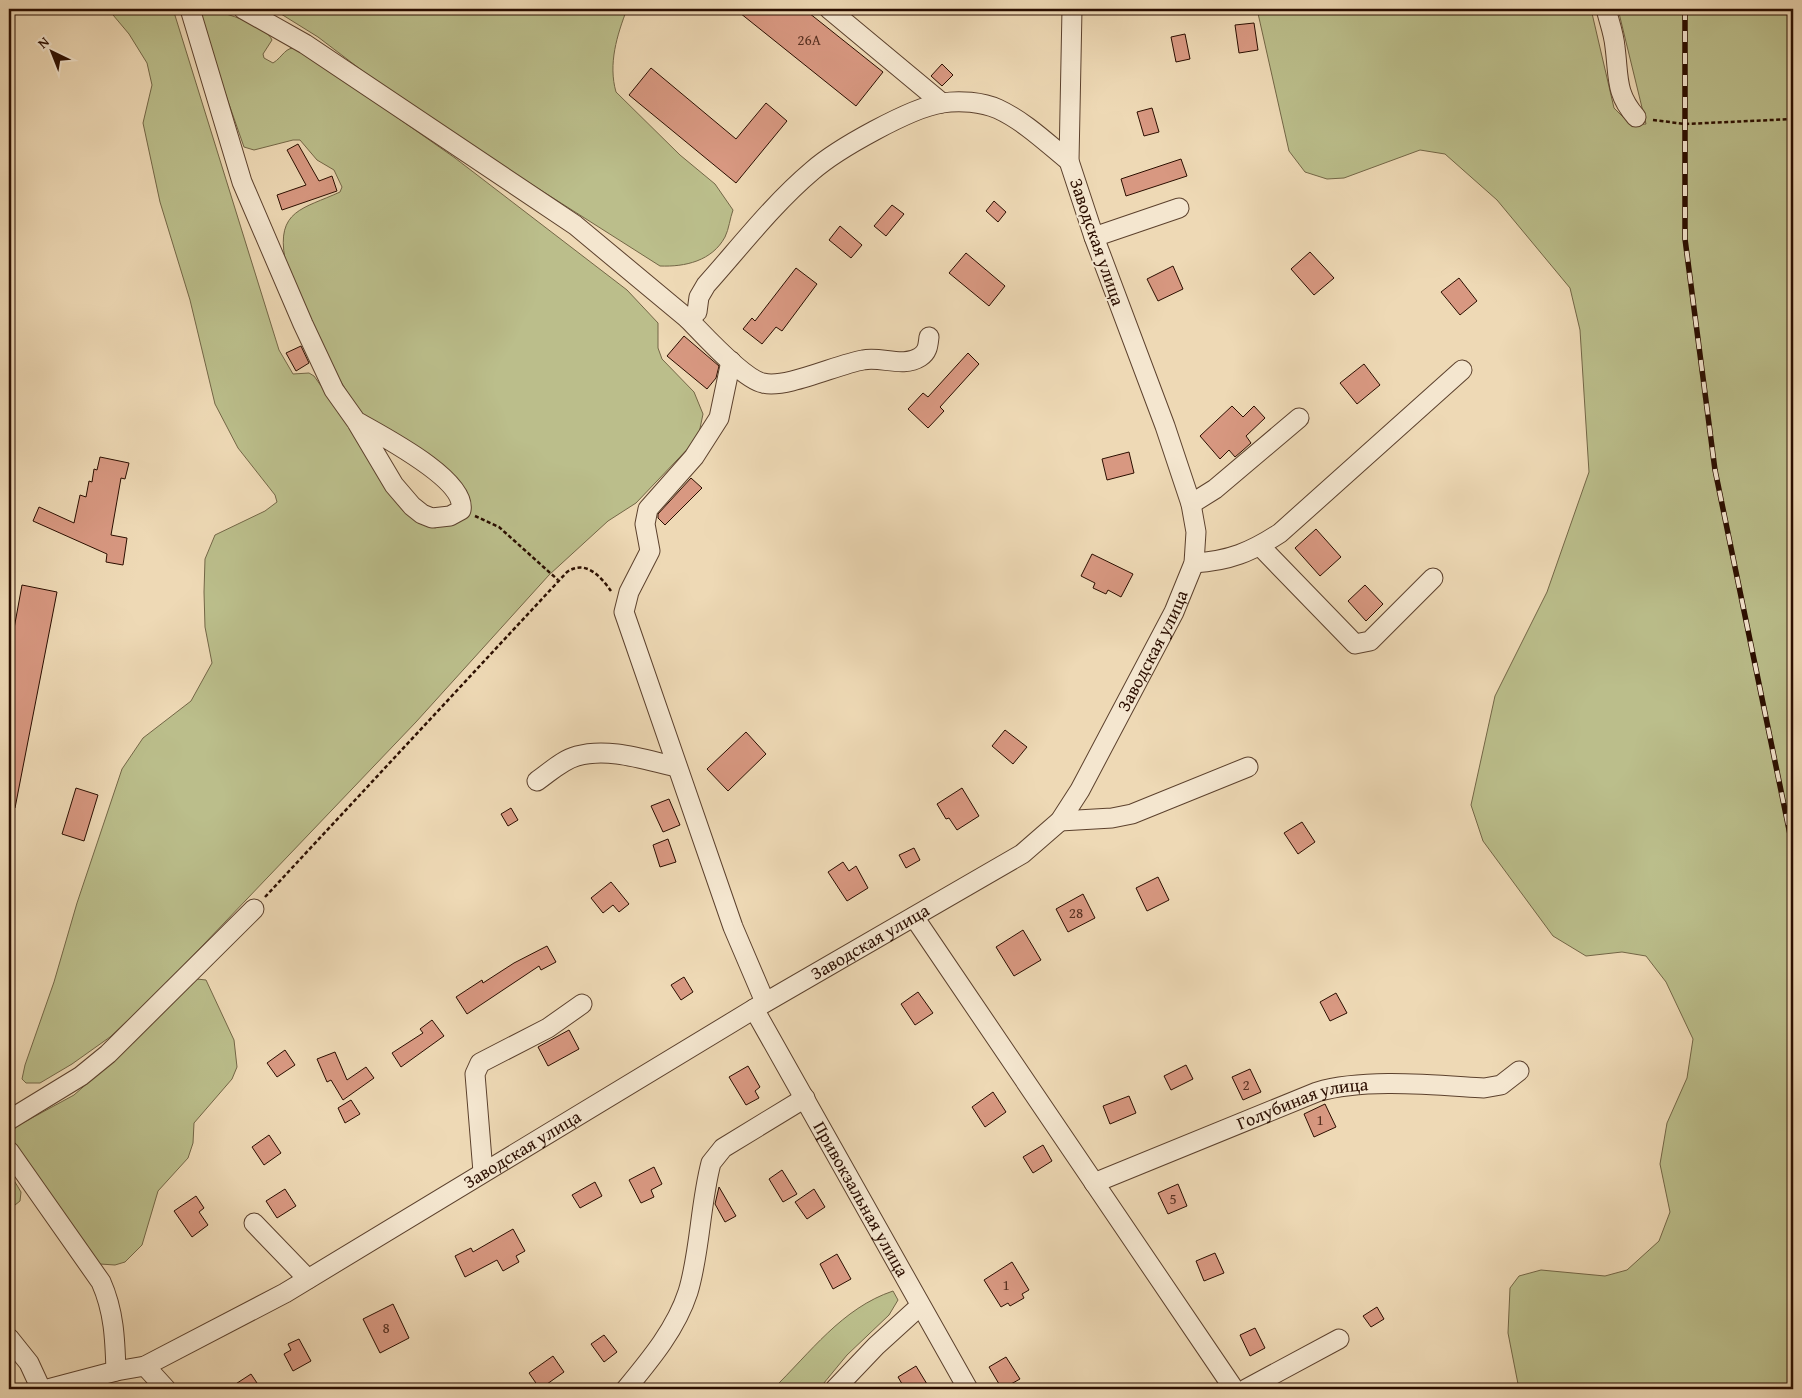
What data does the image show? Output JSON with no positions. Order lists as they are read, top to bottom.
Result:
{
  "streets": {
    "street": ["Заводская улица", "Голубиная улица", "Привокзальная улица"]
  },
  "crossings": [
    ["Заводская улица", "Привокзальная улица"]
  ],
  "house_numbers": [
    "26А",
    "28",
    "2",
    "1",
    "5",
    "1",
    "8"
  ],
  "north": "top left"
}
